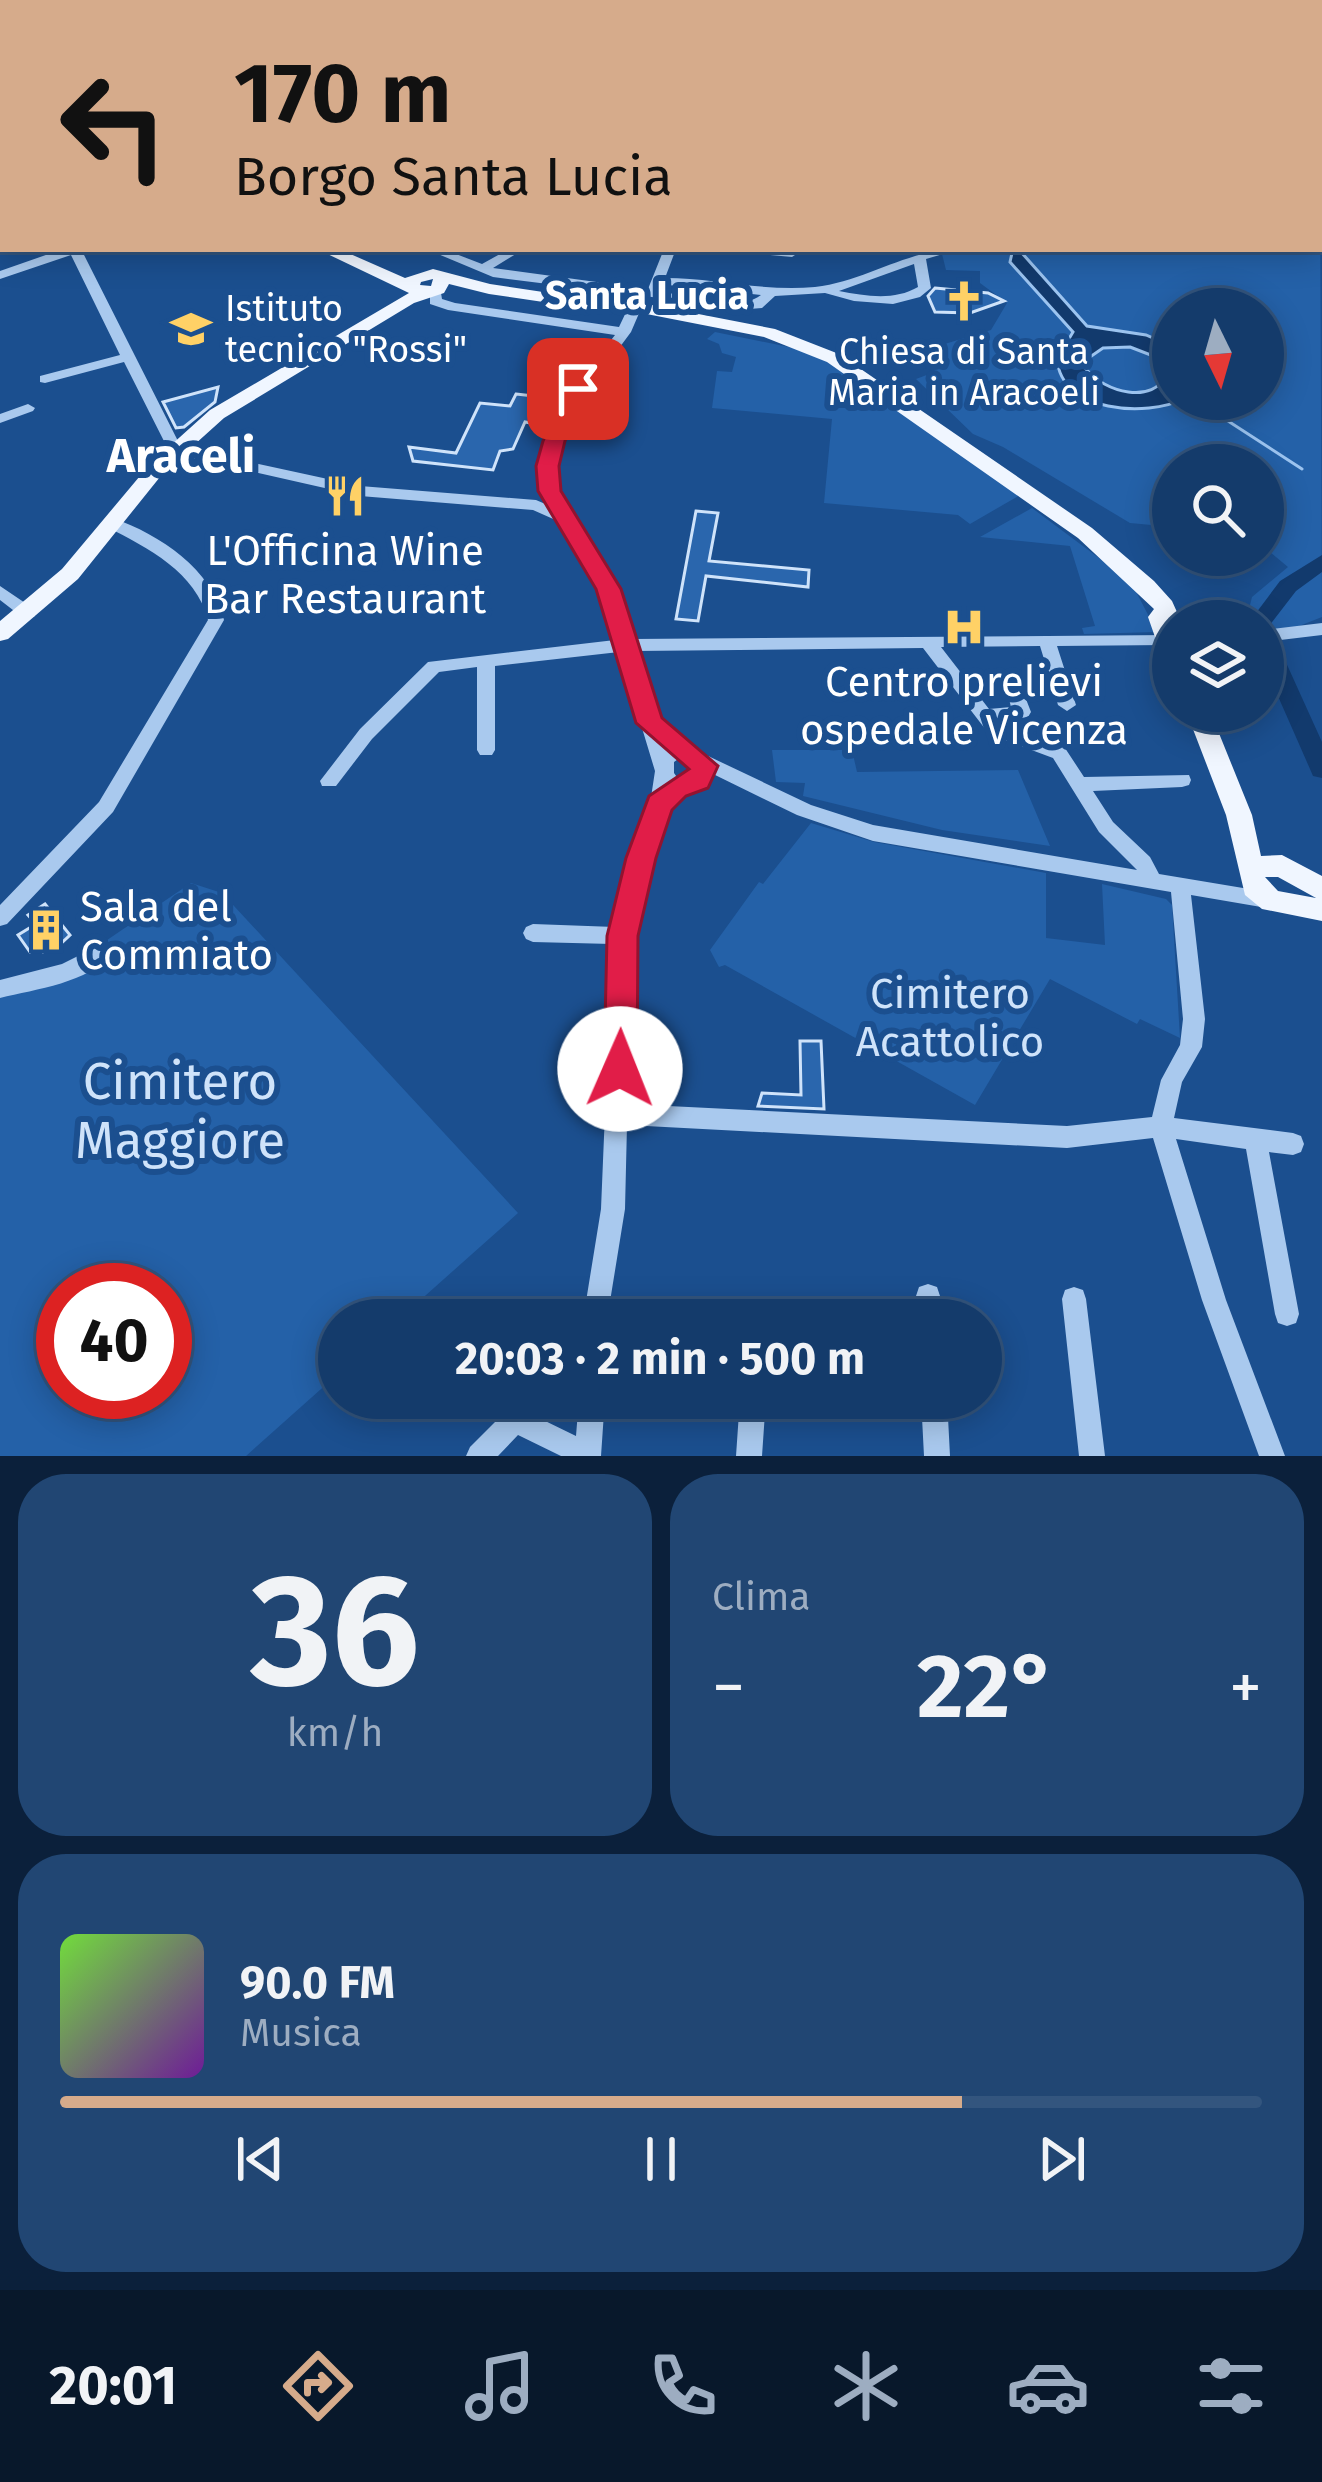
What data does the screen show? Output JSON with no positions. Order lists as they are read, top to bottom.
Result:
{
  "districts": ["Santa Lucia", "Araceli"],
  "parks": ["Cimitero Acattolico", "Cimitero Maggiore"],
  "places": {
    "church": ["Chiesa di Santa Maria in Aracoeli"],
    "school or university": ["Istituto tecnico \"Rossi\""],
    "restaurant": ["L'Officina Wine Bar Restaurant"],
    "hospital": ["Centro prelievi ospedale Vicenza"],
    "building": ["Sala del Commiato"]
  },
  "north": "bottom",
  "page": {
    "turn": ["170 m", "Borgo Santa Lucia"],
    "limit": "40",
    "trip": "20:03 · 2 min · 500 m",
    "tile": [
      ["36", "km/h"],
      "Clima"
    ],
    "heat": ["−", "22°", "+"],
    "song": ["90.0 FM", "Musica"],
    "tabs": "20:01"
  }
}
